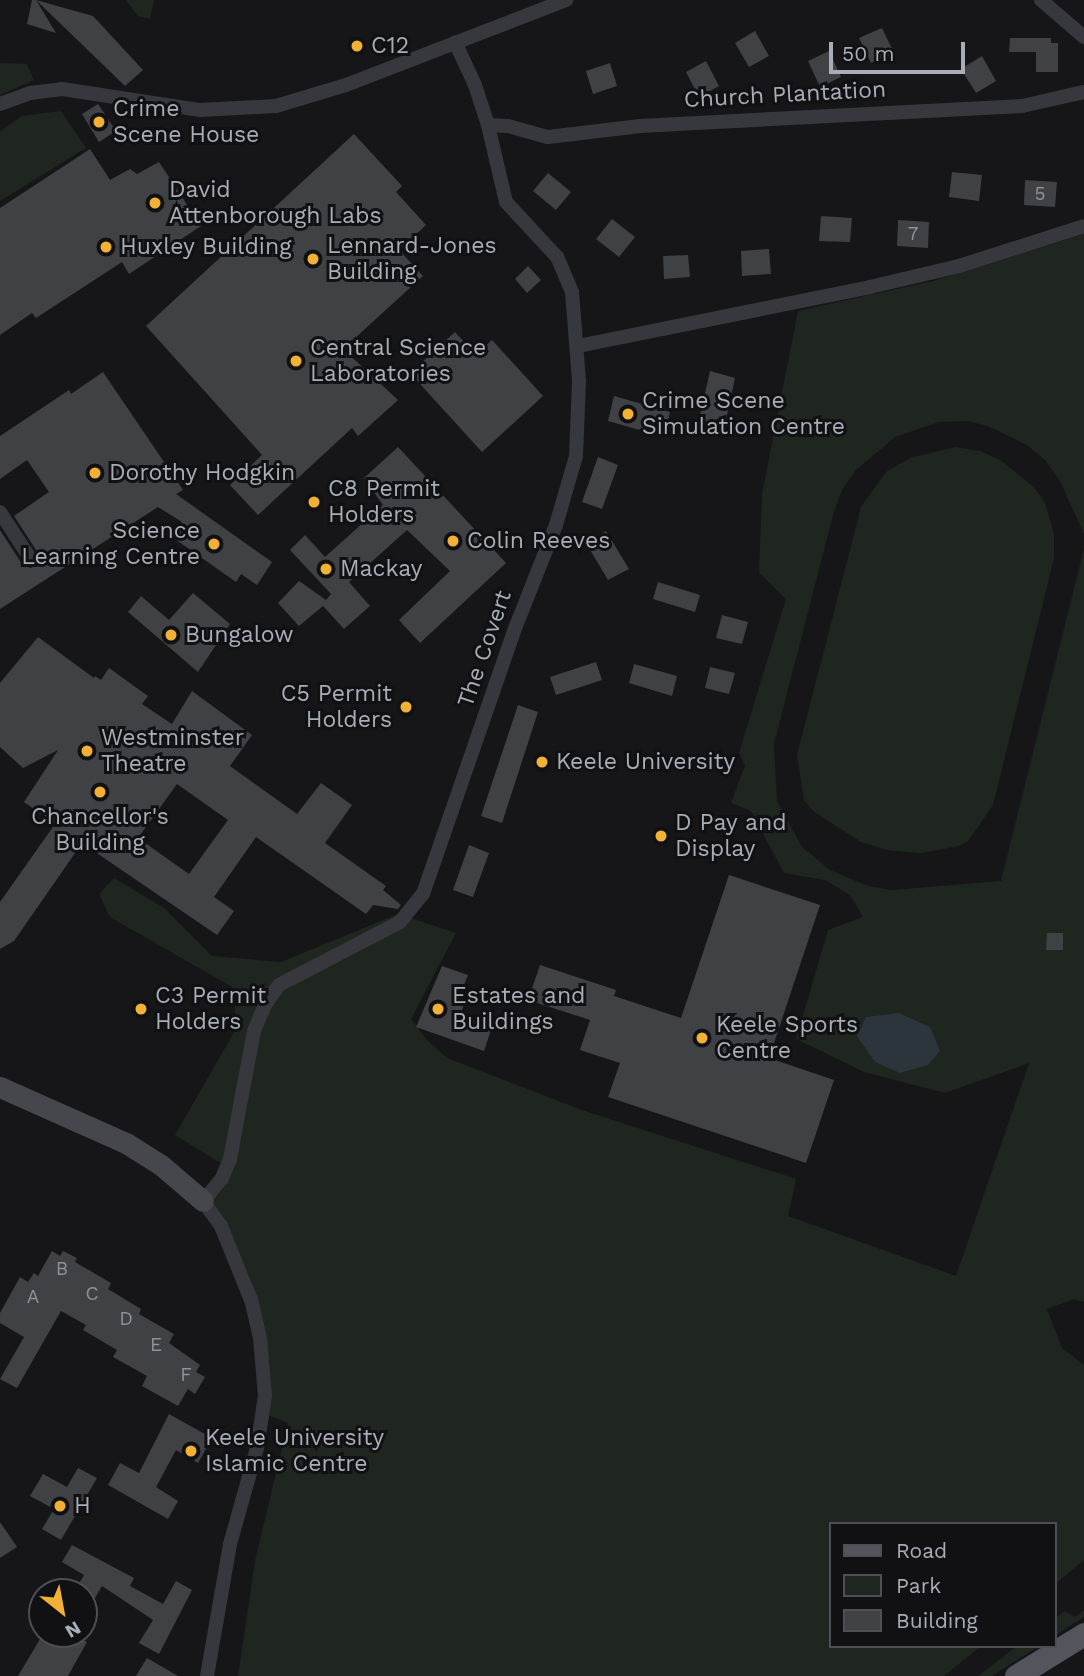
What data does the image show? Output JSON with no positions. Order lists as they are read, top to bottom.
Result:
{
  "streets": {
    "street": ["Church Plantation", "The Covert"]
  },
  "crossings": [
    ["Church Plantation", "The Covert"]
  ],
  "places": [
    "C12",
    "Crime Scene House",
    "David Attenborough Labs",
    "Huxley Building",
    "Lennard-Jones Building",
    "Central Science Laboratories",
    "Crime Scene Simulation Centre",
    "Dorothy Hodgkin",
    "C8 Permit Holders",
    "Colin Reeves",
    "Science Learning Centre",
    "Mackay",
    "Bungalow",
    "C5 Permit Holders",
    "Westminster Theatre",
    "Keele University",
    "Chancellor's Building",
    "D Pay and Display",
    "C3 Permit Holders",
    "Estates and Buildings",
    "Keele Sports Centre",
    "Keele University Islamic Centre",
    "H"
  ],
  "house_numbers": [
    "5",
    "7",
    "B",
    "C",
    "A",
    "D",
    "E",
    "F"
  ],
  "legend": ["Road", "Park", "Building"],
  "scale_bar": "50 m",
  "north": "bottom right"
}
